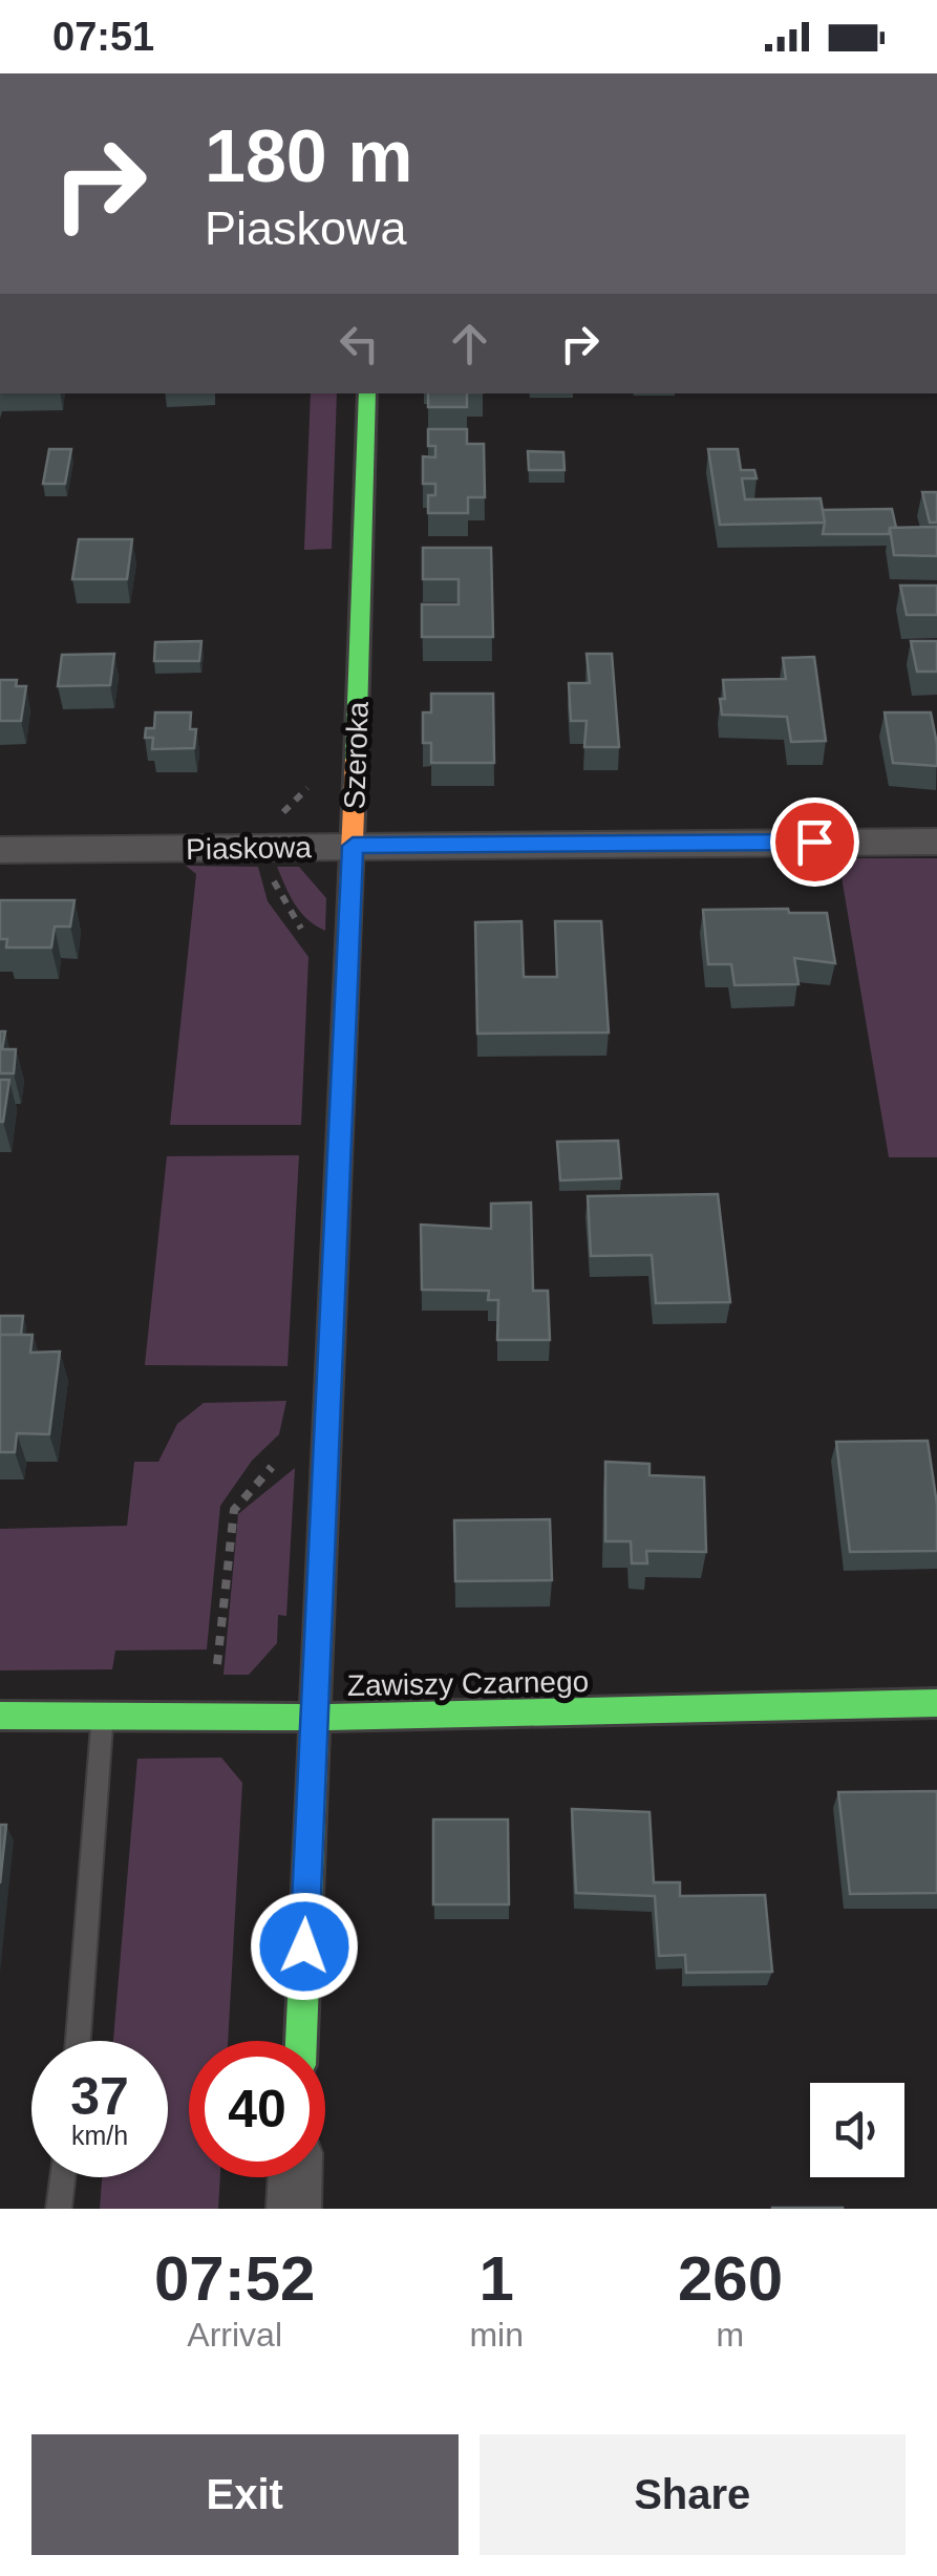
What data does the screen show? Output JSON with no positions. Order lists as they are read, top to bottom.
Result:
{
  "streets": {
    "street": ["Szeroka", "Piaskowa", "Zawiszy Czarnego"]
  },
  "crossings": [
    ["Szeroka", "Piaskowa"],
    ["Szeroka", "Zawiszy Czarnego"]
  ],
  "page": {
    "status": "07:51",
    "turn": ["180 m", "Piaskowa"],
    "speed": "37 km/h",
    "limit": "40",
    "eta": [
      "07:52",
      "Arrival",
      "1",
      "min",
      "260",
      "m"
    ],
    "buttons": ["Exit", "Share"]
  }
}
